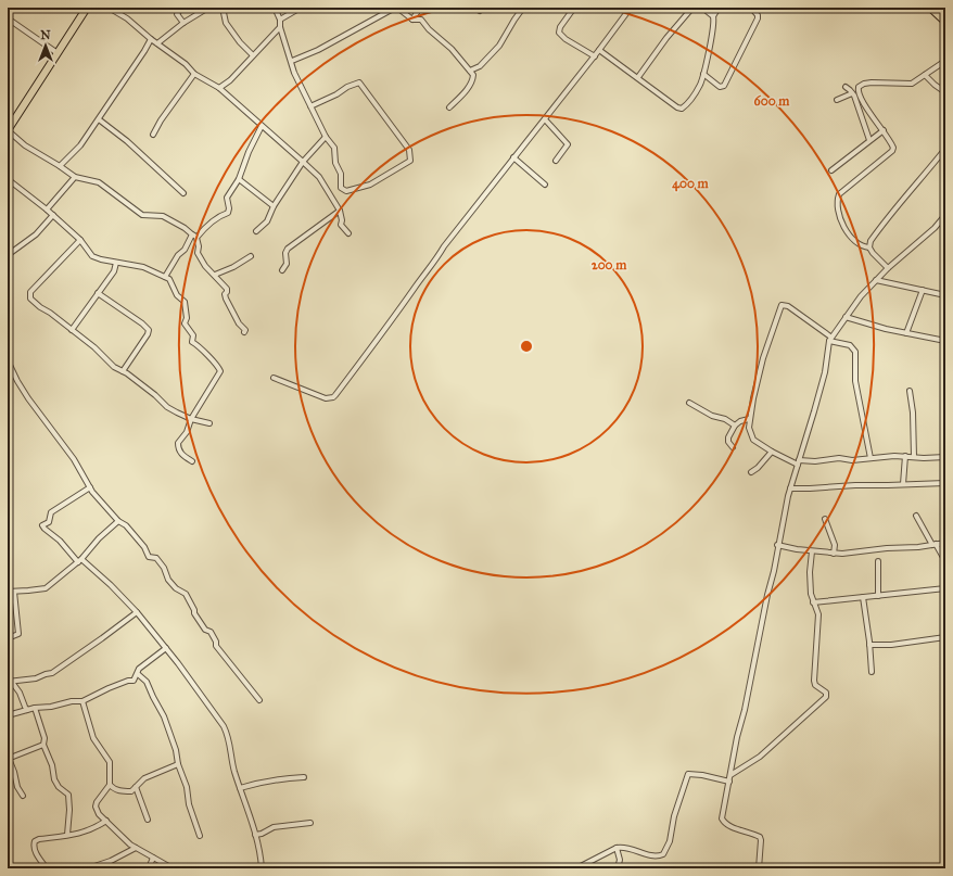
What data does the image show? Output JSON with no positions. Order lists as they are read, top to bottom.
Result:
{
  "north": "top",
  "rings": ["600 m", "400 m", "200 m"]
}
